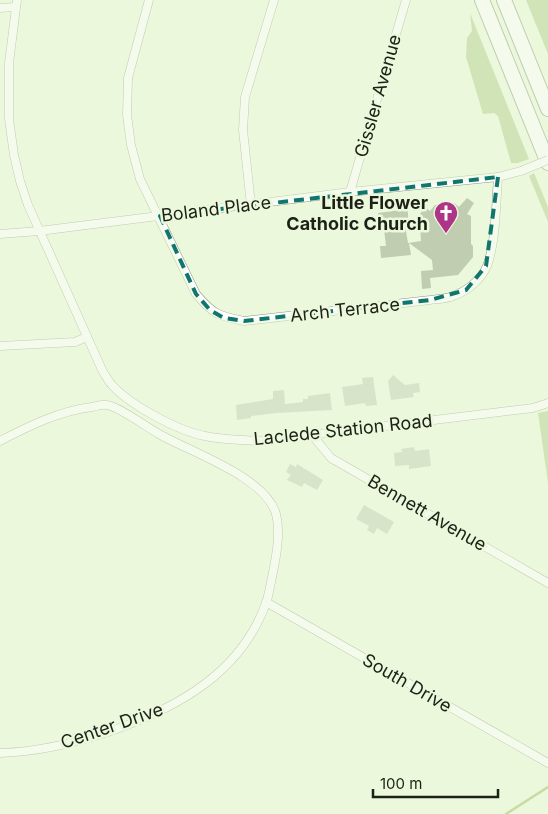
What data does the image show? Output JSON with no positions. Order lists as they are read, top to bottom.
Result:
{
  "streets": {
    "street": [
      "Gissler Avenue",
      "Boland Place",
      "Arch Terrace",
      "Laclede Station Road",
      "Bennett Avenue",
      "South Drive",
      "Center Drive"
    ]
  },
  "crossings": [
    ["Gissler Avenue", "Boland Place"],
    ["Boland Place", "Arch Terrace"],
    ["Boland Place", "Laclede Station Road"],
    ["Laclede Station Road", "Bennett Avenue"],
    ["South Drive", "Center Drive"]
  ],
  "places": {
    "church": ["Little Flower Catholic Church"]
  },
  "scale_bar": "100 m"
}
